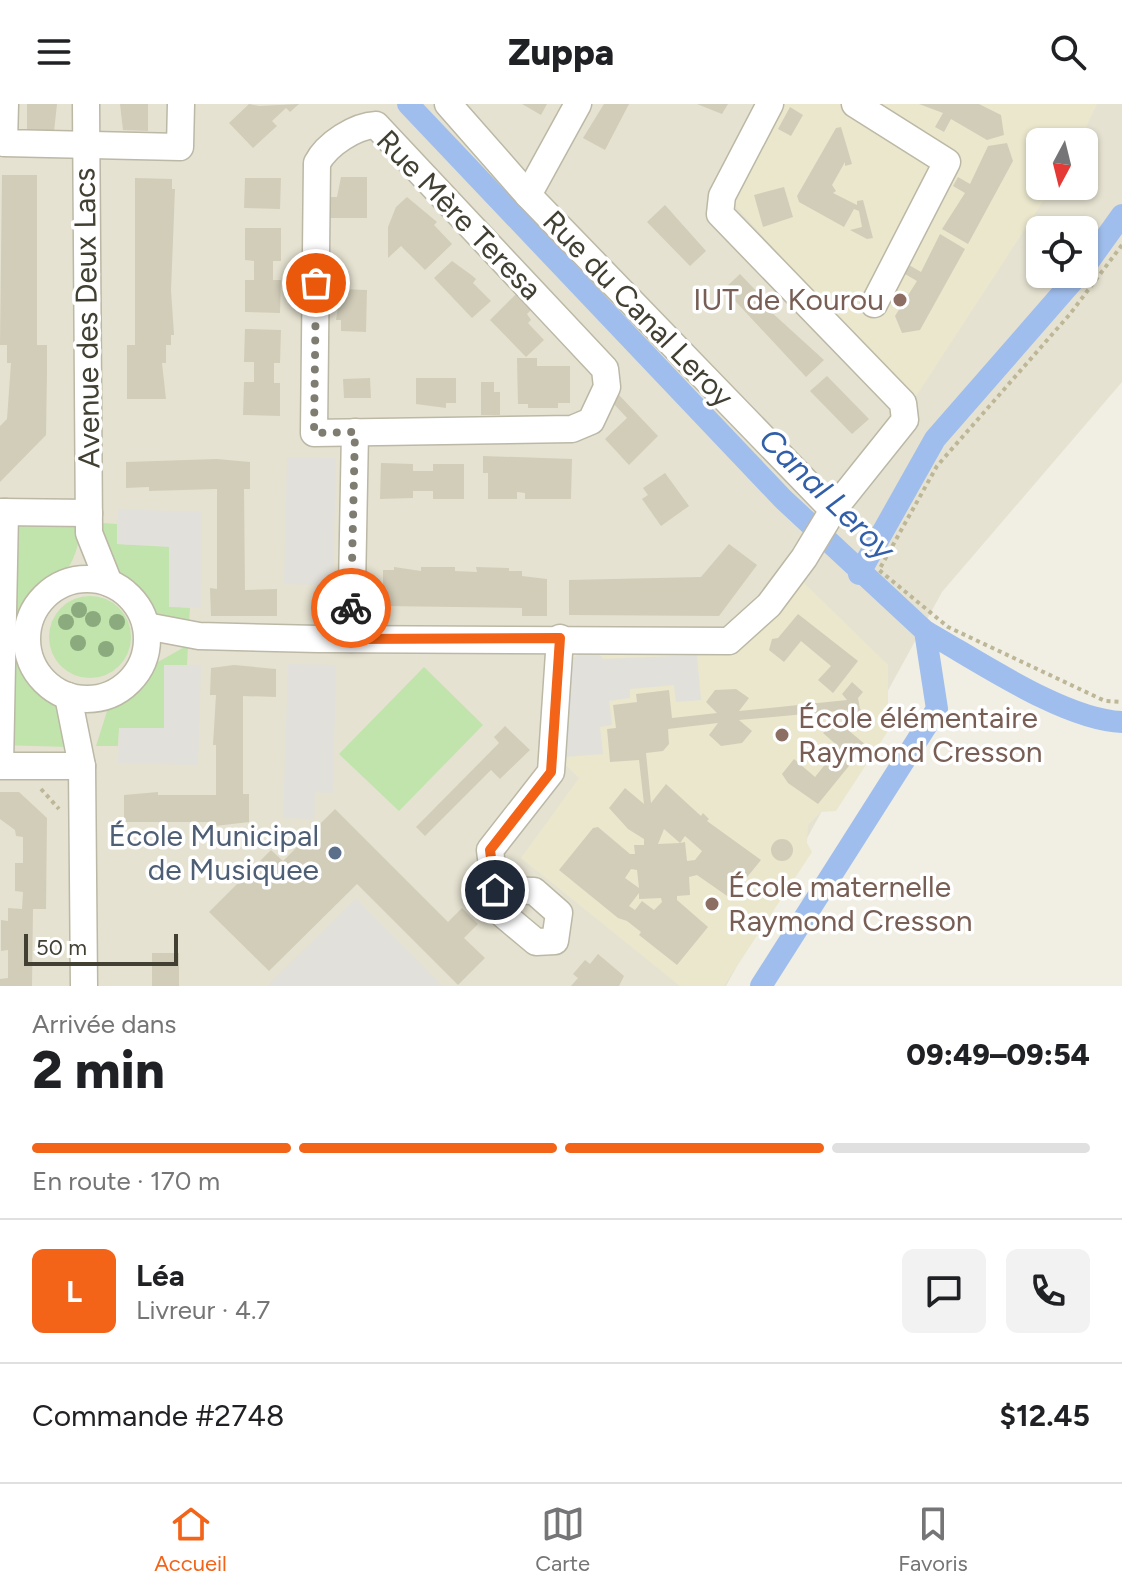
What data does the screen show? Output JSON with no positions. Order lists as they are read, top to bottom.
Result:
{
  "streets": {
    "street": ["Rue Mère Teresa", "Rue du Canal Leroy", "Avenue des Deux Lacs"]
  },
  "water": ["Canal Leroy"],
  "places": [
    "IUT de Kourou",
    "École élémentaire Raymond Cresson",
    "École Municipal de Musiquee",
    "École maternelle Raymond Cresson"
  ],
  "scale_bar": "50 m",
  "north": "bottom",
  "page": {
    "header": "Zuppa",
    "scale": "50 m",
    "heading": ["2 min", "Arrivée dans", "09:49–09:54"],
    "panel": [
      "Léa",
      "Livreur · 4.7",
      "Commande #2748",
      "$12.45"
    ],
    "bar": "En route · 170 m",
    "round": "L",
    "tabs": ["Accueil", "Carte", "Favoris"]
  }
}
